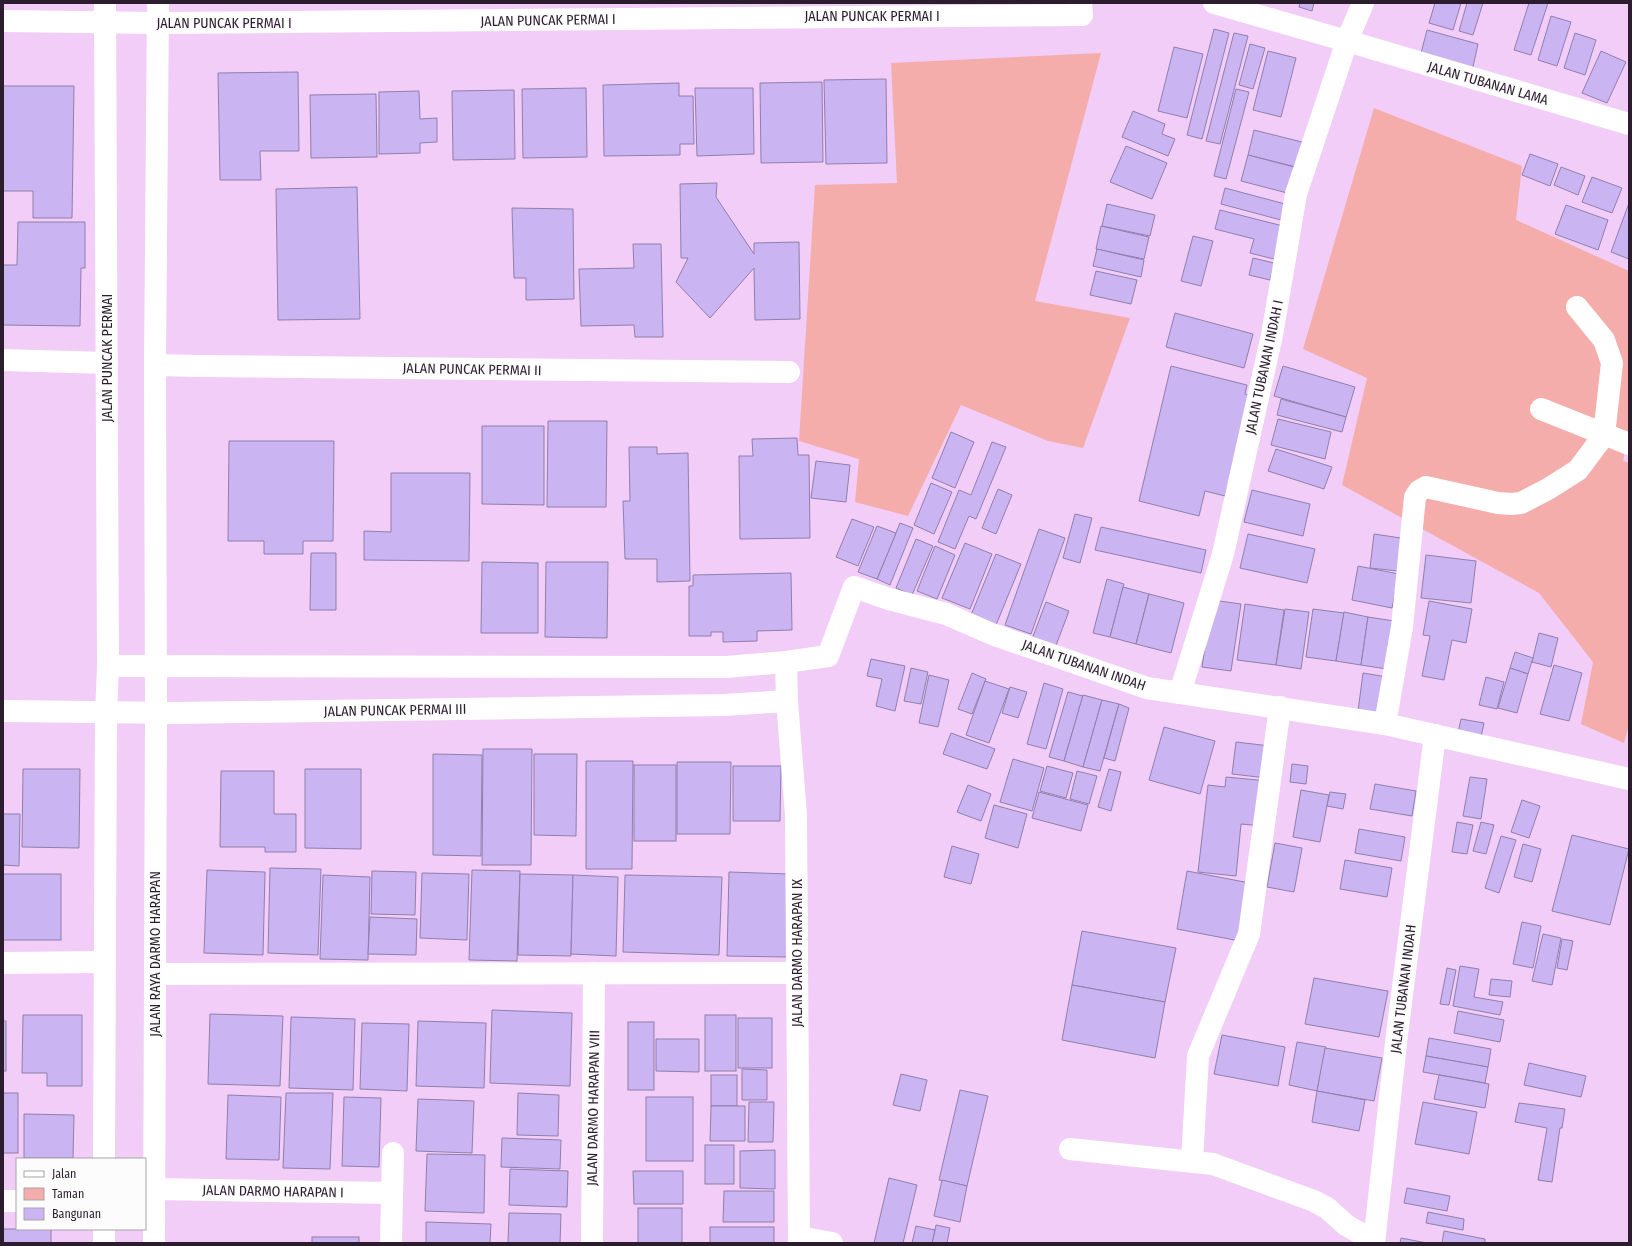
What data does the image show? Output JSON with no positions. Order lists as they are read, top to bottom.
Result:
{
  "streets": {
    "street": [
      "JALAN PUNCAK PERMAI I",
      "JALAN TUBANAN LAMA",
      "JALAN PUNCAK PERMAI",
      "JALAN TUBANAN INDAH I",
      "JALAN PUNCAK PERMAI II",
      "JALAN TUBANAN INDAH",
      "JALAN PUNCAK PERMAI III",
      "JALAN DARMO HARAPAN IX",
      "JALAN RAYA DARMO HARAPAN",
      "JALAN DARMO HARAPAN VIII",
      "JALAN DARMO HARAPAN I"
    ]
  },
  "crossings": [
    ["JALAN PUNCAK PERMAI I", "JALAN PUNCAK PERMAI"],
    ["JALAN TUBANAN LAMA", "JALAN TUBANAN INDAH I"],
    ["JALAN PUNCAK PERMAI", "JALAN PUNCAK PERMAI III"],
    ["JALAN TUBANAN INDAH I", "JALAN TUBANAN INDAH"],
    ["JALAN TUBANAN INDAH", "JALAN DARMO HARAPAN IX"],
    ["JALAN PUNCAK PERMAI III", "JALAN DARMO HARAPAN IX"],
    ["JALAN PUNCAK PERMAI III", "JALAN RAYA DARMO HARAPAN"],
    ["JALAN RAYA DARMO HARAPAN", "JALAN DARMO HARAPAN I"]
  ],
  "legend": ["Jalan", "Taman", "Bangunan"]
}
